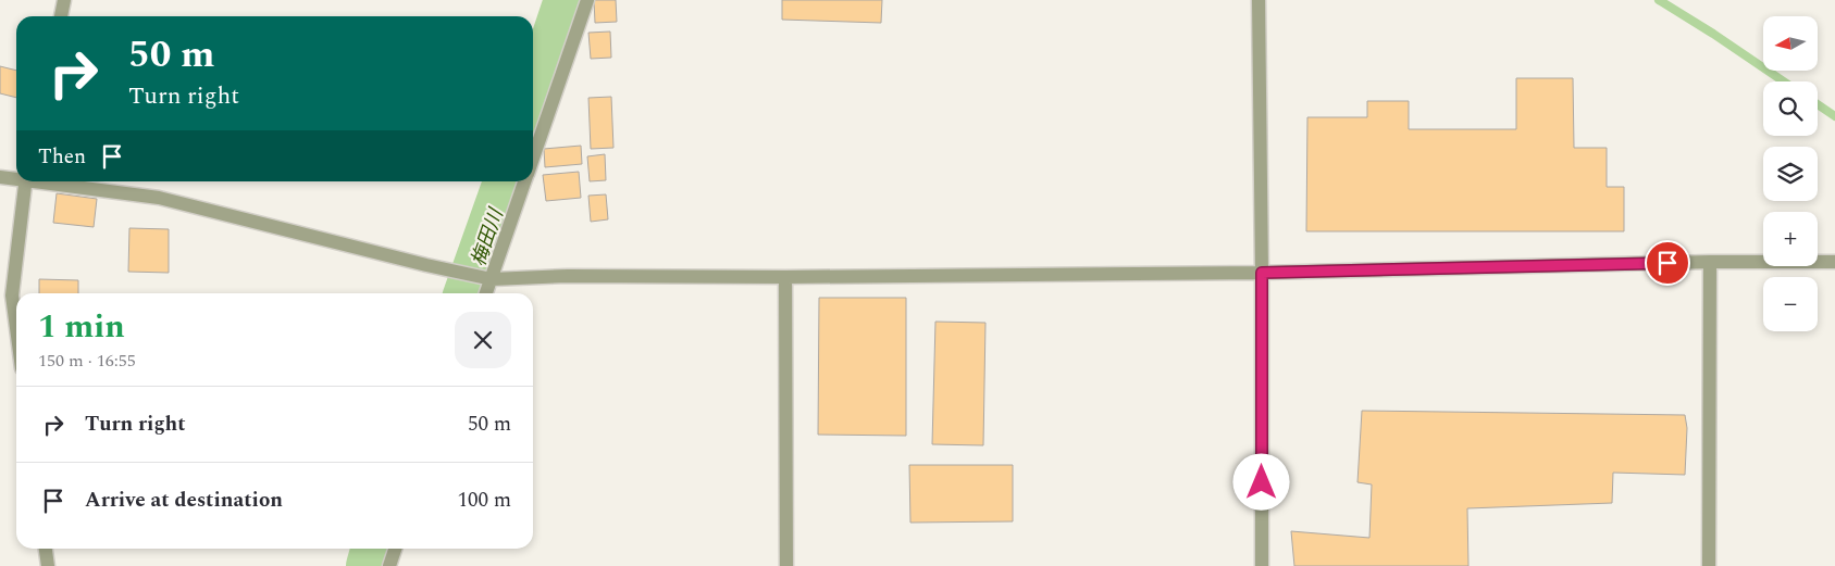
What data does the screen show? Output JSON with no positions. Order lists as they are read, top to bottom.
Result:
{
  "water": ["梅田川"],
  "north": "left",
  "page": {
    "map_buttons": ["+", "−"],
    "turn": ["50 m", "Turn right"],
    "then": "Then",
    "heading": ["1 min", "150 m · 16:55"],
    "list": [
      {
        "name": "Turn right",
        "value": "50 m"
      },
      {
        "name": "Arrive at destination",
        "value": "100 m"
      }
    ]
  }
}
